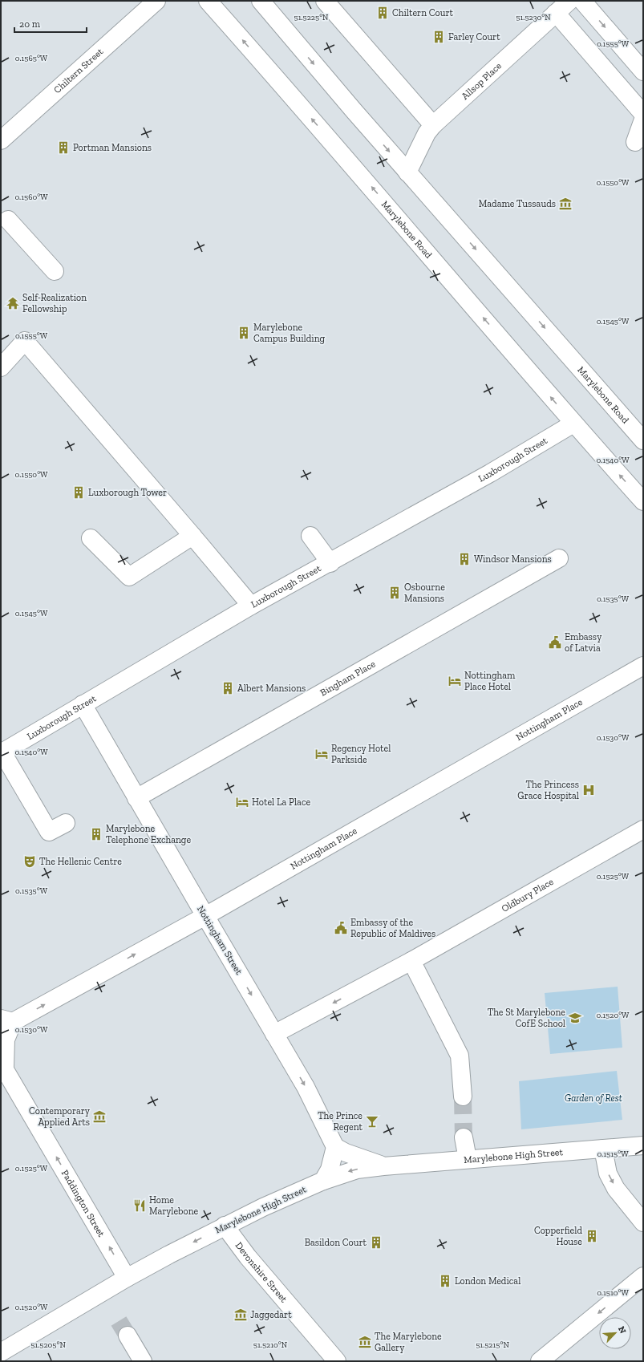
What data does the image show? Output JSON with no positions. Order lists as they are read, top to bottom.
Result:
{
  "streets": {
    "main road": [
      "Chiltern Street",
      "Allsop Place",
      "Marylebone Road",
      "Luxborough Street",
      "Bingham Place",
      "Nottingham Place",
      "Oldbury Place",
      "Nottingham Street",
      "Marylebone High Street",
      "Paddington Street",
      "Devonshire Street"
    ]
  },
  "crossings": [
    ["Allsop Place", "Marylebone Road"],
    ["Marylebone Road", "Luxborough Street"],
    ["Luxborough Street", "Nottingham Street"],
    ["Bingham Place", "Nottingham Street"],
    ["Nottingham Place", "Nottingham Street"],
    ["Oldbury Place", "Nottingham Street"],
    ["Nottingham Street", "Marylebone High Street"],
    ["Marylebone High Street", "Paddington Street"],
    ["Marylebone High Street", "Devonshire Street"]
  ],
  "one_way": ["Oldbury Place", "Paddington Street"],
  "parks": ["Garden of Rest"],
  "places": {
    "building": [
      "Chiltern Court",
      "Farley Court",
      "Portman Mansions",
      "Marylebone Campus Building",
      "Luxborough Tower",
      "Windsor Mansions",
      "Osbourne Mansions",
      "Albert Mansions",
      "Marylebone Telephone Exchange",
      "Copperfield House",
      "Basildon Court",
      "London Medical"
    ],
    "museum": [
      "Madame Tussauds",
      "Contemporary Applied Arts",
      "Jaggedart",
      "The Marylebone Gallery"
    ],
    "temple": ["Self-Realization Fellowship"],
    "public building": ["Embassy of Latvia", "Embassy of the Republic of Maldives"],
    "hotel": ["Nottingham Place Hotel", "Regency Hotel Parkside", "Hotel La Place"],
    "hospital": ["The Princess Grace Hospital"],
    "theatre": ["The Hellenic Centre"],
    "school or university": ["The St Marylebone CofE School"],
    "bar": ["The Prince Regent"],
    "restaurant": ["Home Marylebone"]
  },
  "scale_bar": "20 m",
  "north": "top right",
  "coordinates": [
    "51.5225°N",
    "51.5230°N",
    "0.1555°W",
    "0.1565°W",
    "0.1550°W",
    "0.1560°W",
    "0.1545°W",
    "0.1540°W",
    "0.1535°W",
    "0.1530°W",
    "0.1525°W",
    "0.1520°W",
    "0.1515°W",
    "0.1510°W",
    "51.5205°N",
    "51.5210°N",
    "51.5215°N"
  ]
}
